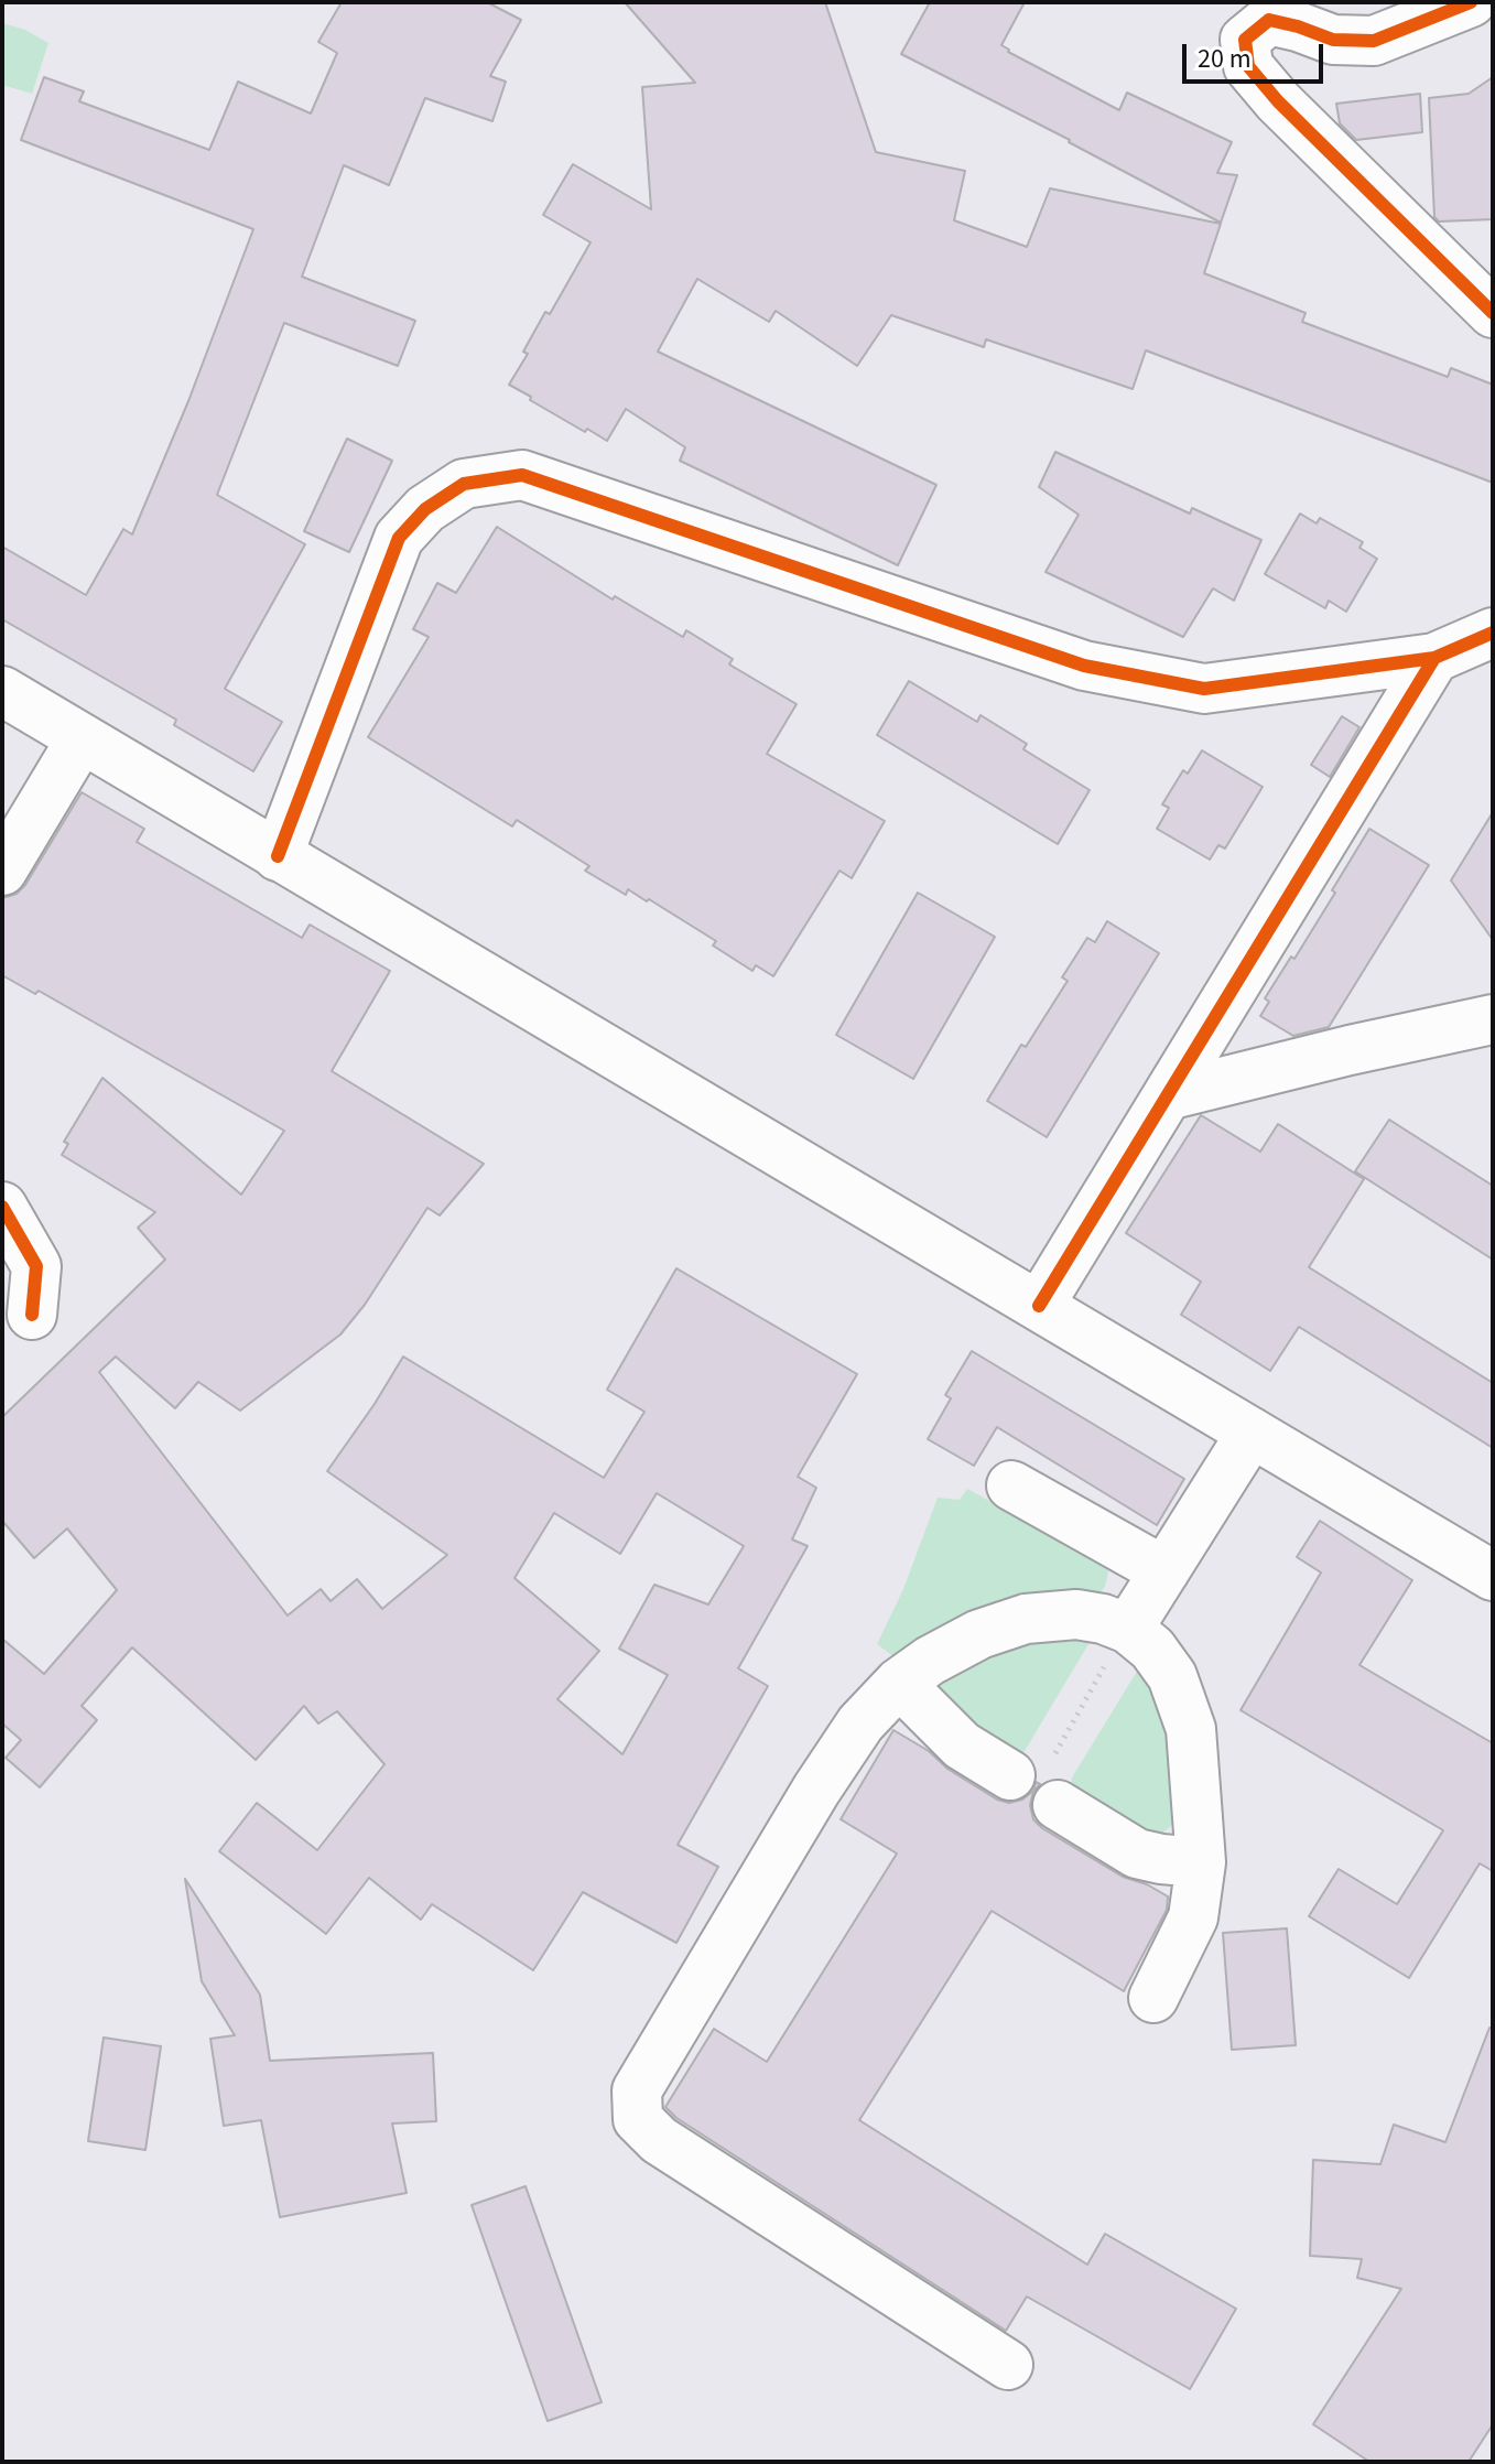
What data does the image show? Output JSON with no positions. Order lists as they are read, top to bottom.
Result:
{
  "scale_bar": "20 m"
}
